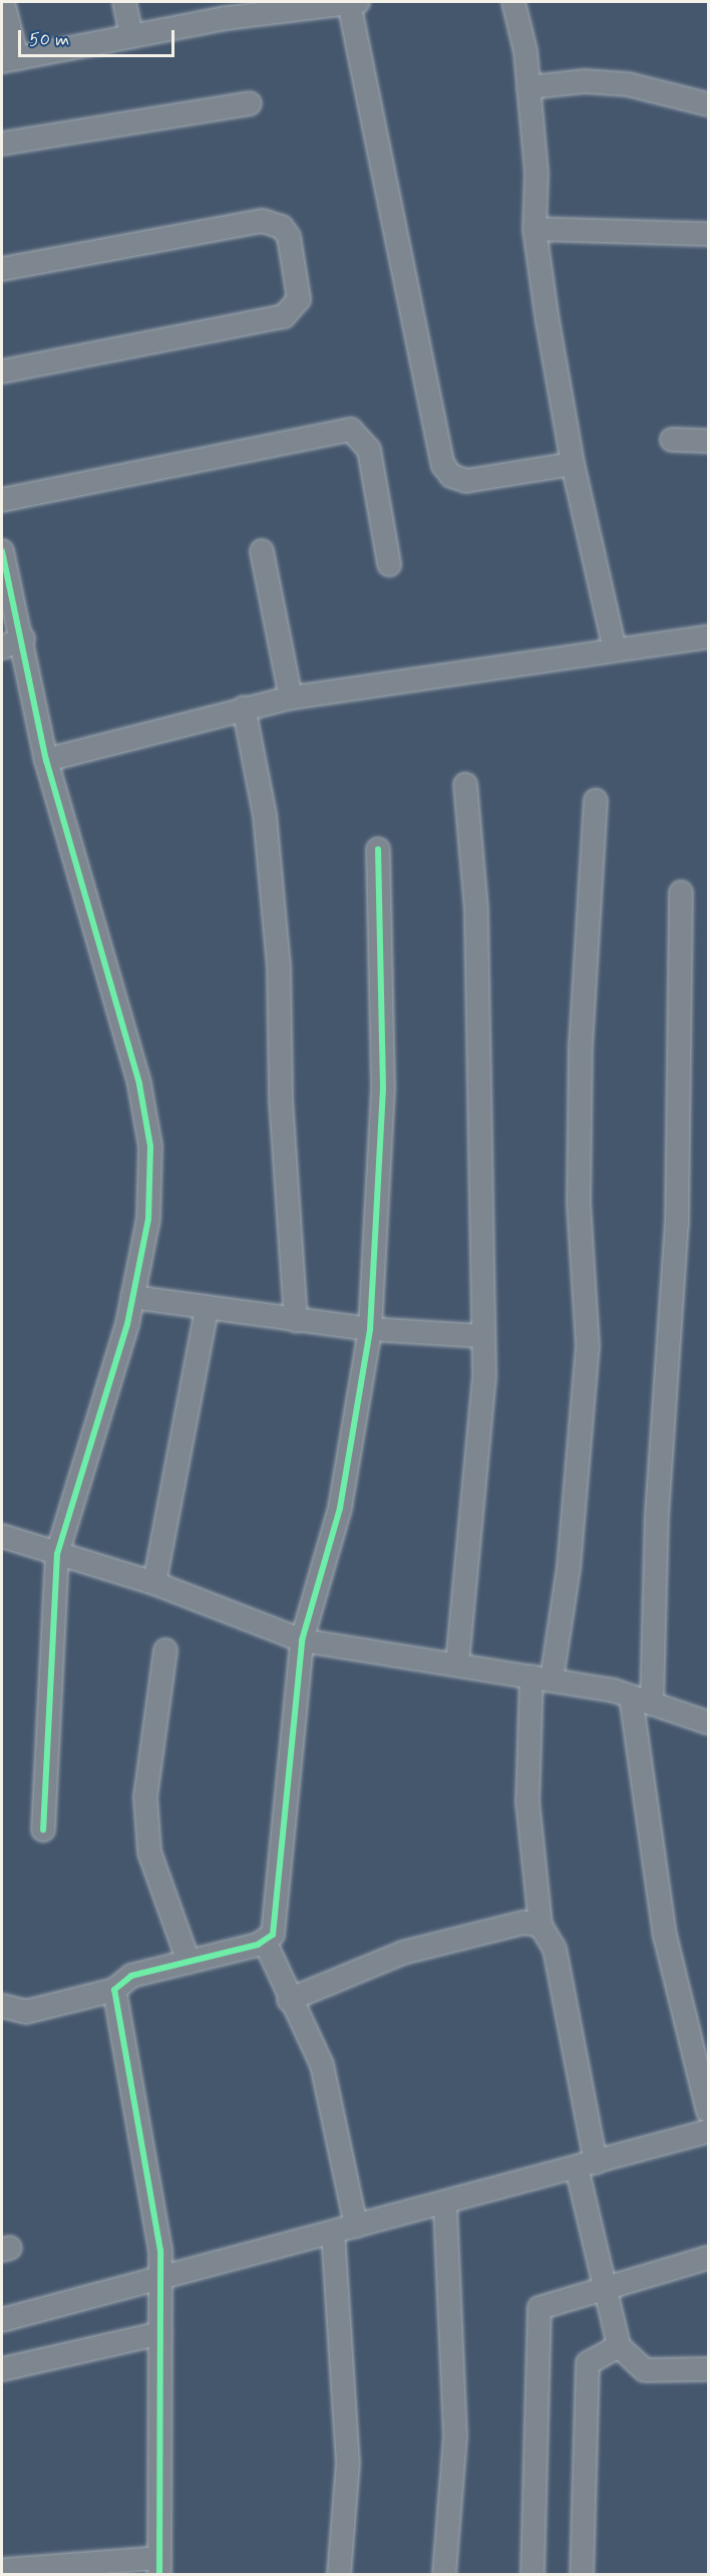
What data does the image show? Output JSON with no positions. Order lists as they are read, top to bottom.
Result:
{
  "scale_bar": "50 m"
}
